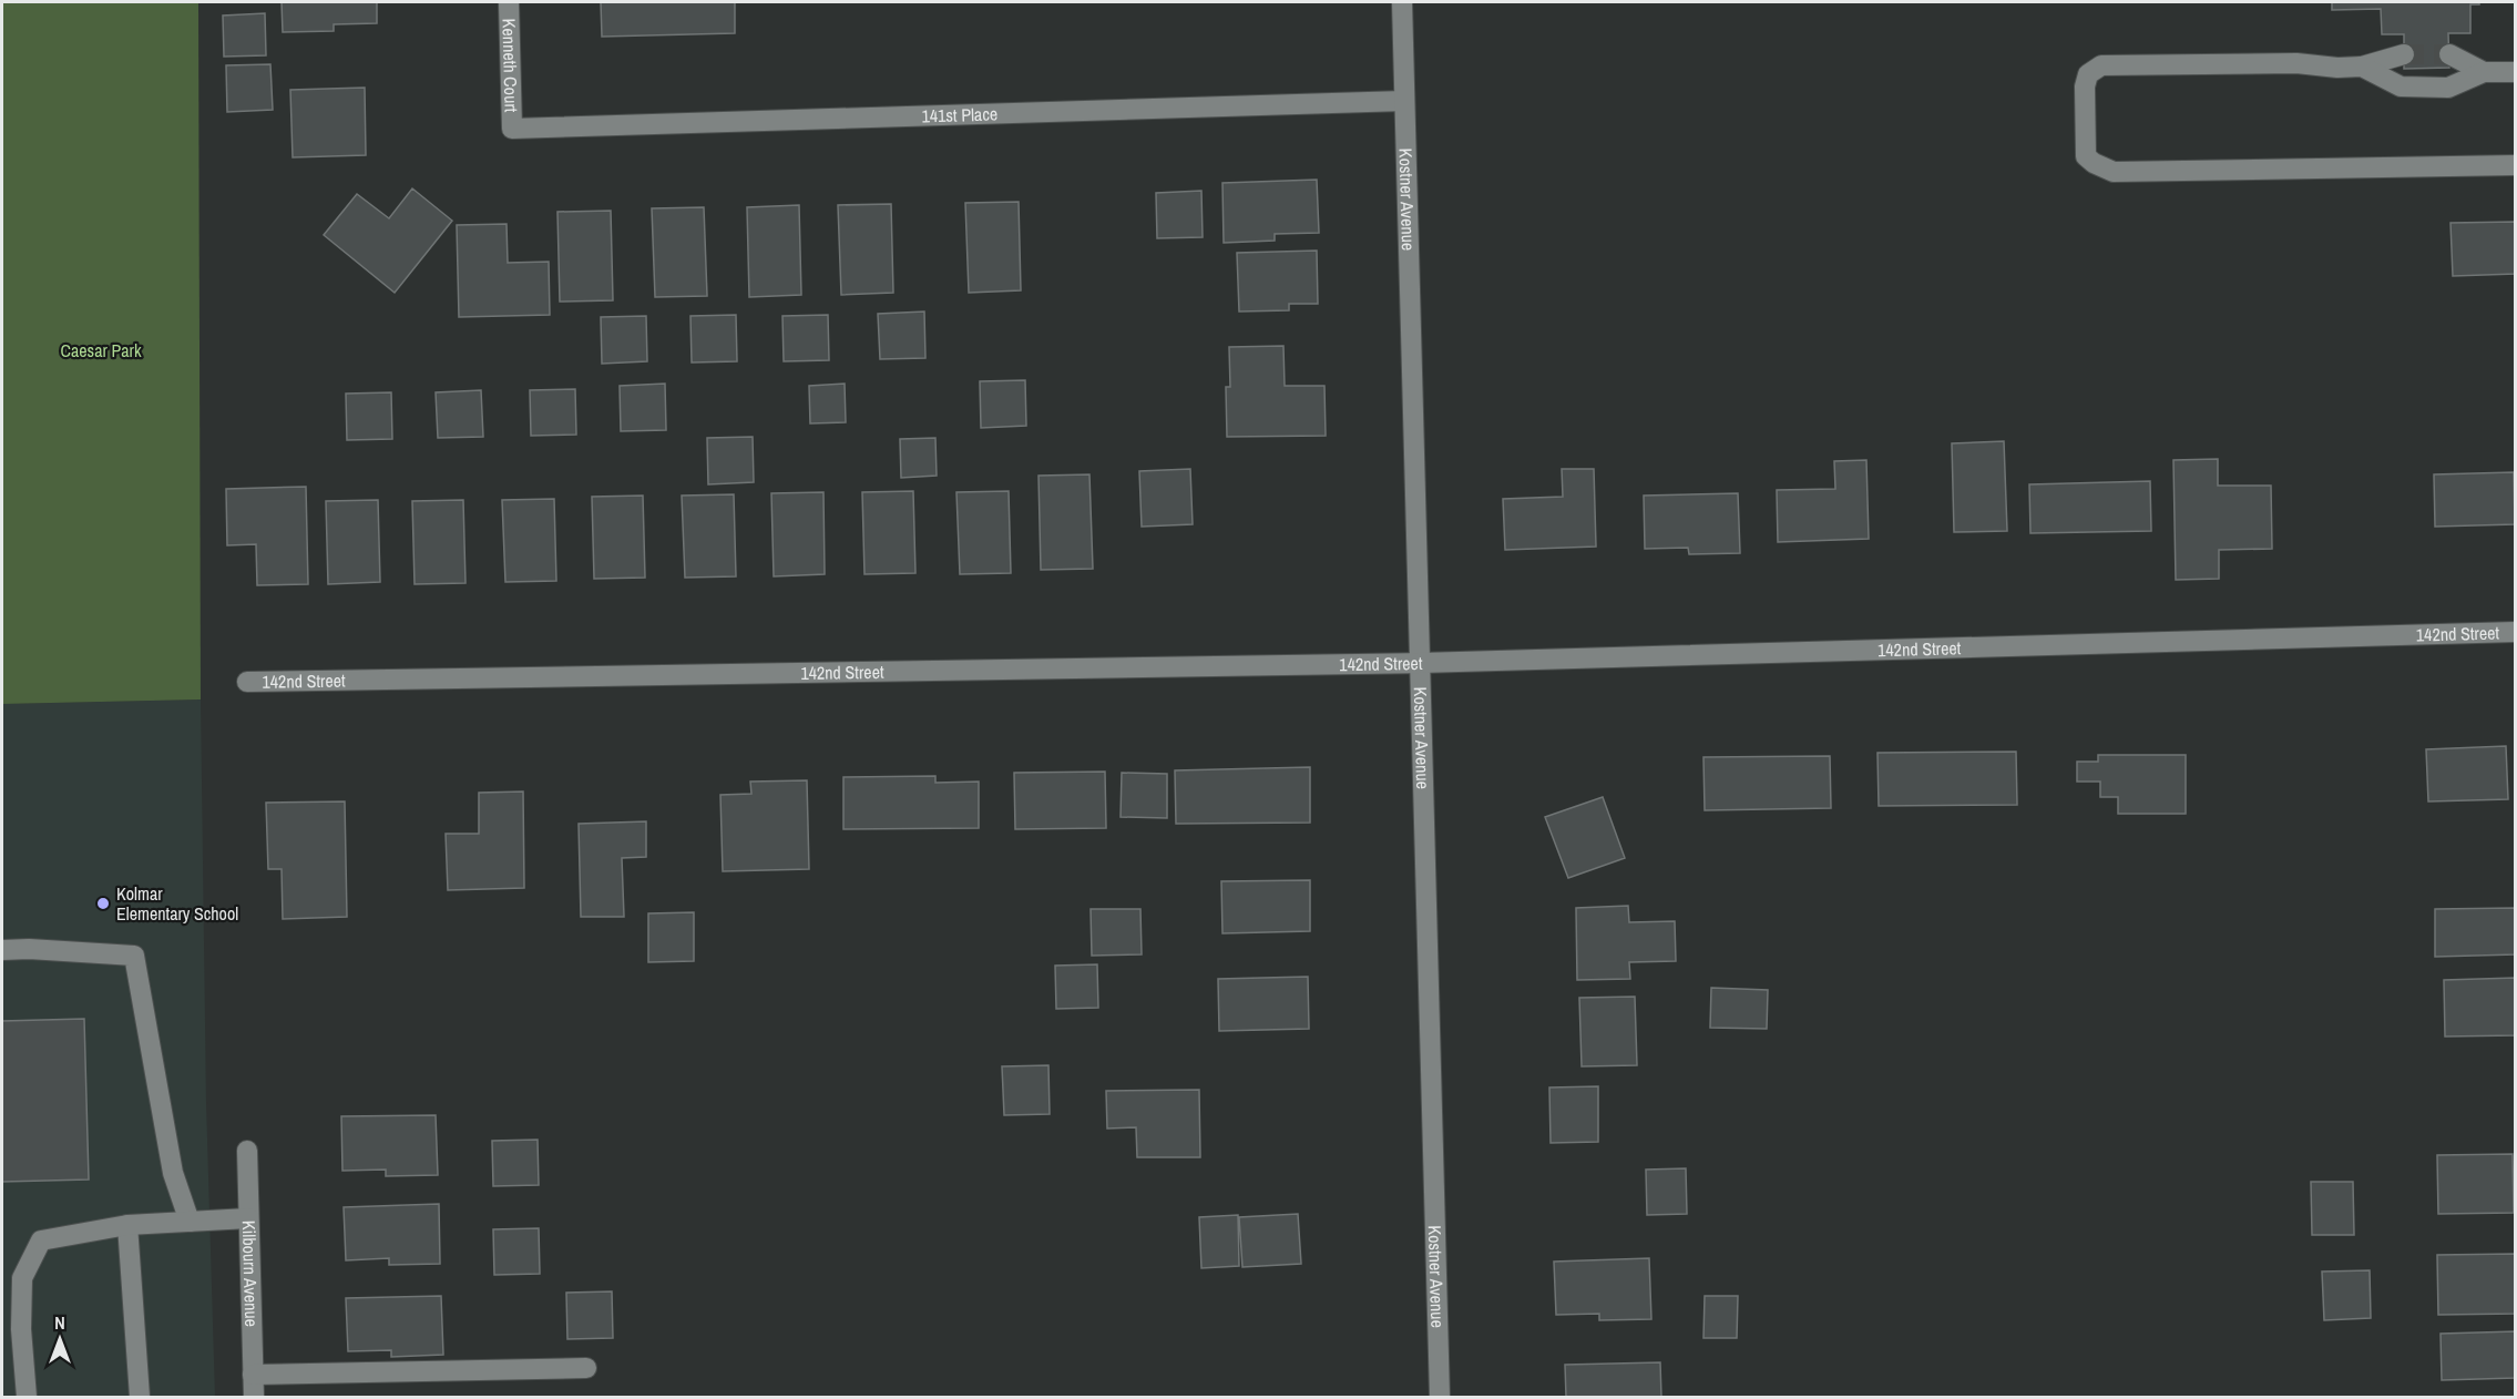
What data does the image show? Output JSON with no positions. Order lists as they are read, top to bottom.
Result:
{
  "streets": {
    "street": [
      "Kenneth Court",
      "141st Place",
      "Kostner Avenue",
      "142nd Street",
      "Kilbourn Avenue"
    ]
  },
  "crossings": [
    ["Kenneth Court", "141st Place"],
    ["141st Place", "Kostner Avenue"],
    ["Kostner Avenue", "142nd Street"]
  ],
  "parks": ["Caesar Park"],
  "places": ["Kolmar Elementary School"],
  "north": "top"
}
